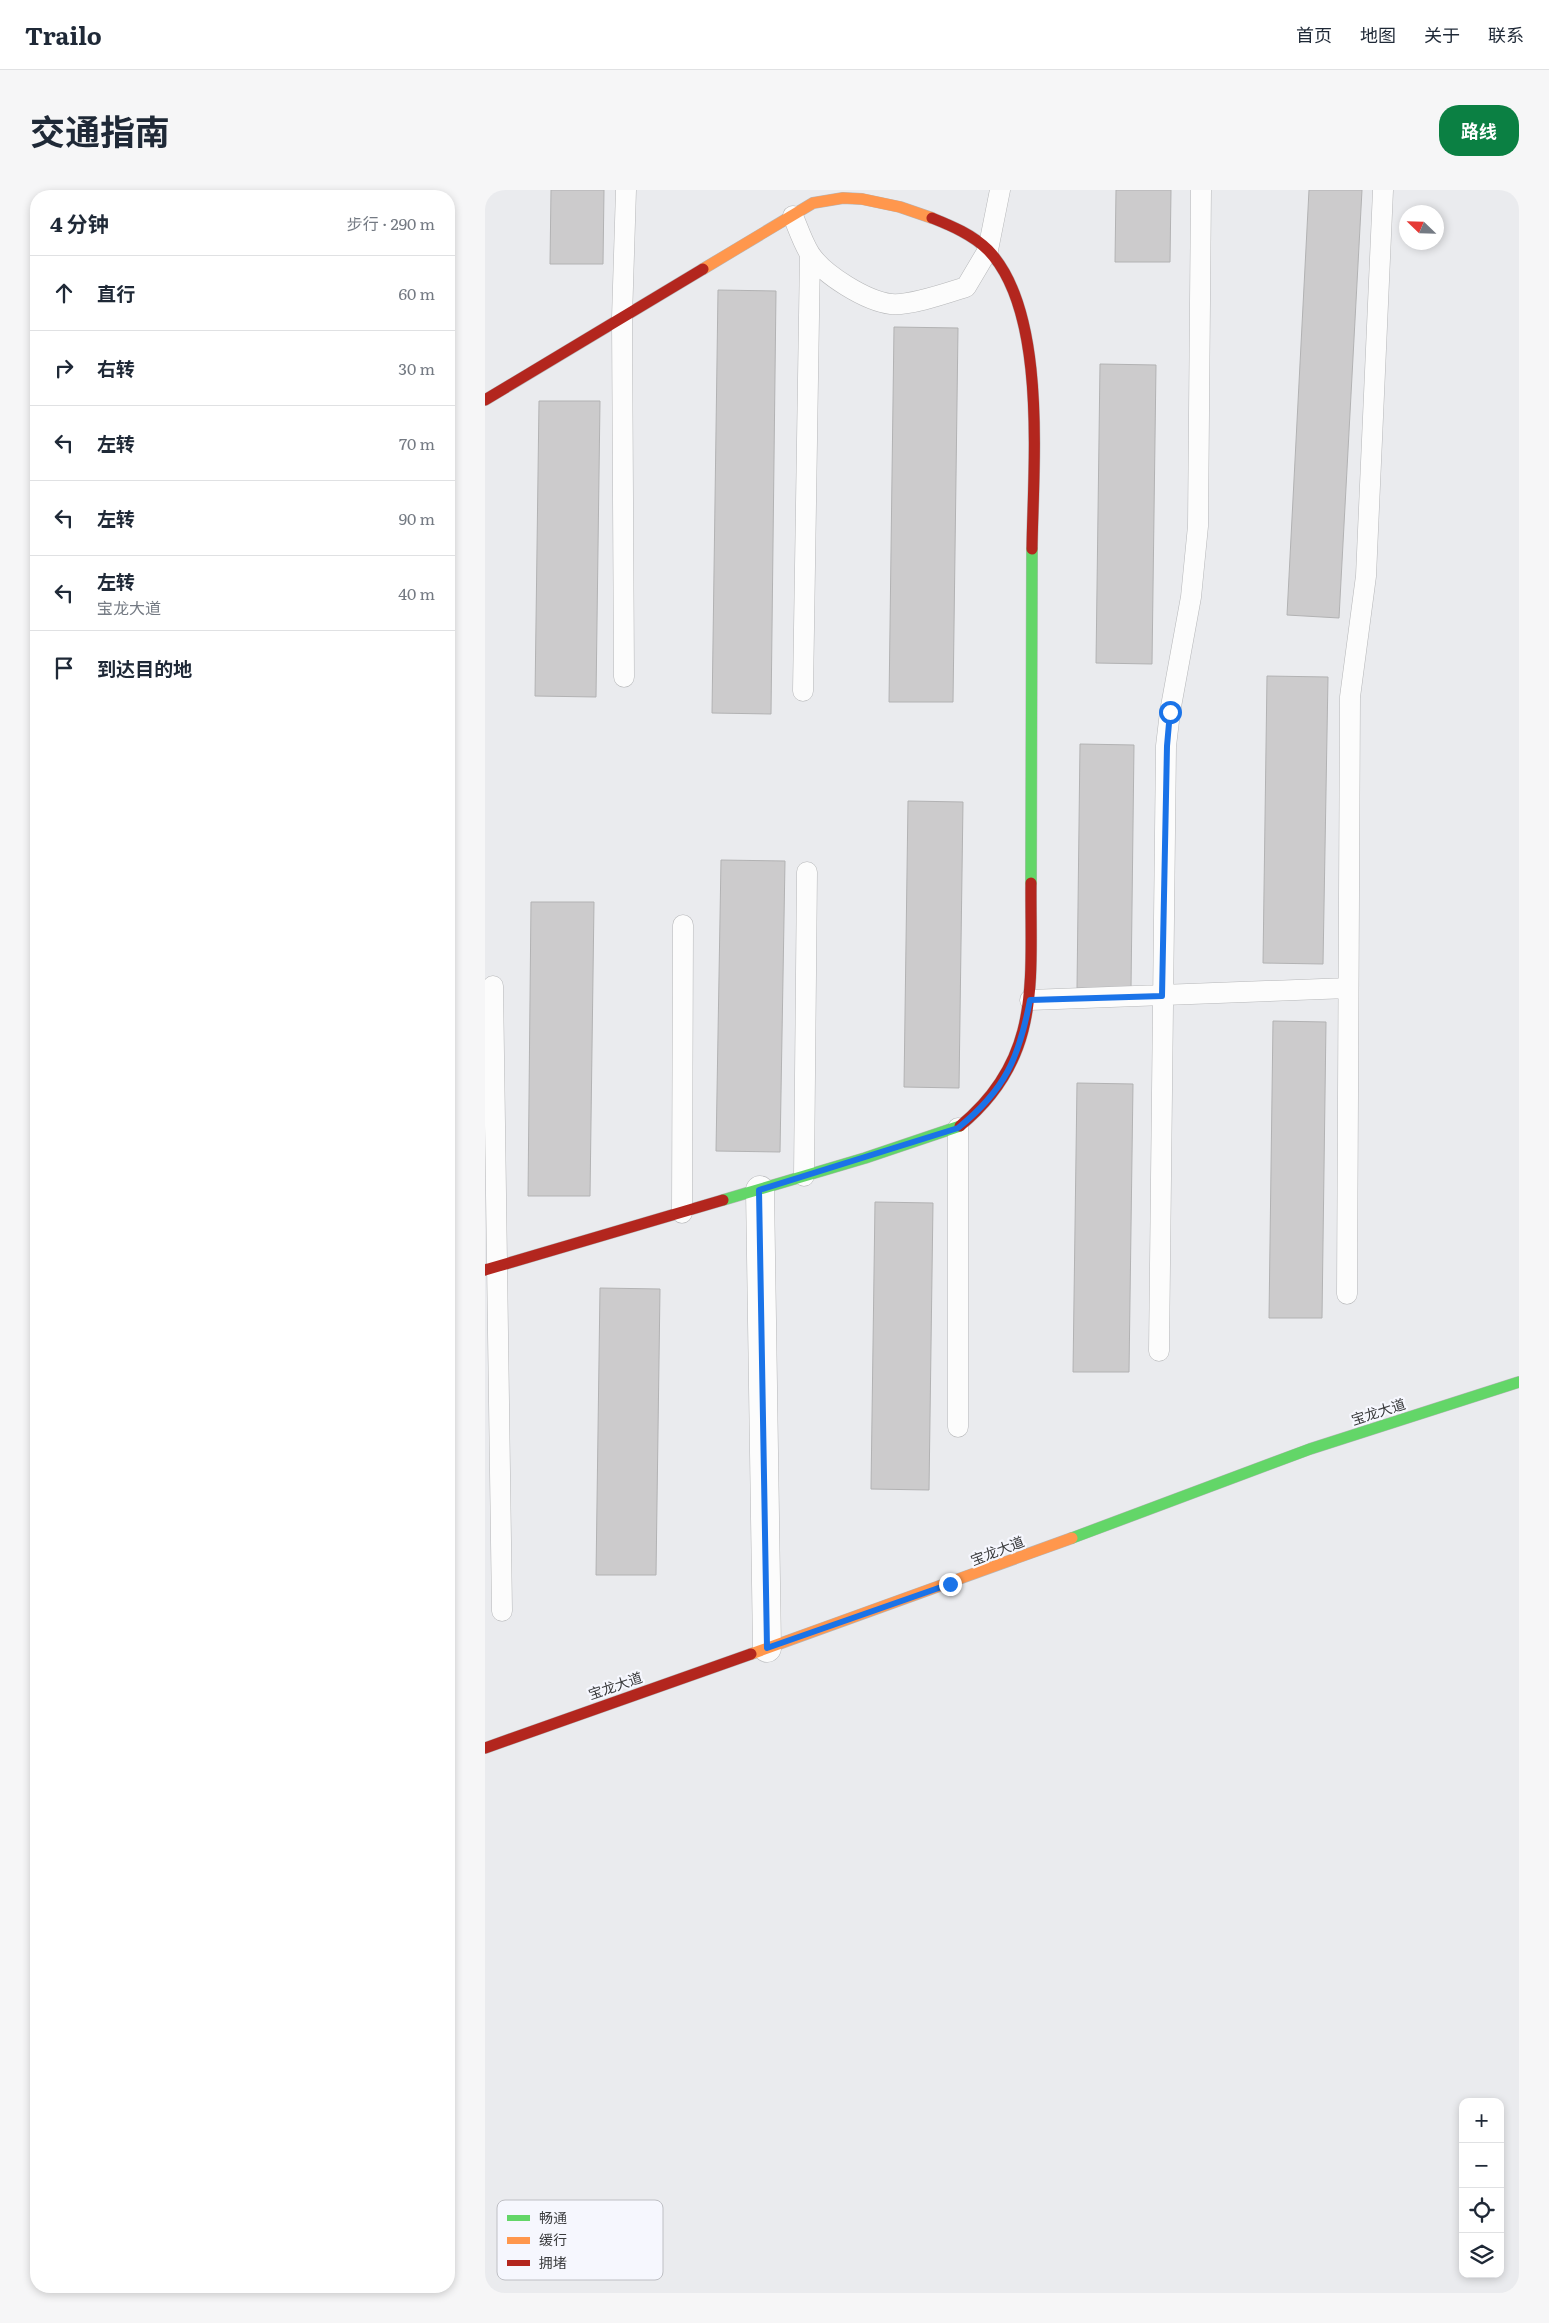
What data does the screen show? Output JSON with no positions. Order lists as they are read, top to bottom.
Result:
{
  "streets": {
    "street": ["宝龙大道"]
  },
  "legend": ["畅通", "缓行", "拥堵"],
  "north": "top left",
  "page": {
    "header": "Trailo",
    "nav": [
      "首页",
      "地图",
      "关于",
      "联系"
    ],
    "title": "交通指南",
    "buttons": "路线",
    "heading": ["4 分钟", "步行 · 290 m"],
    "list": [
      ["直行", "60 m"],
      ["右转", "30 m"],
      ["左转", "70 m"],
      ["左转", "90 m"],
      ["左转", "宝龙大道", "40 m"],
      "到达目的地"
    ],
    "map_buttons": ["+", "−"]
  }
}
